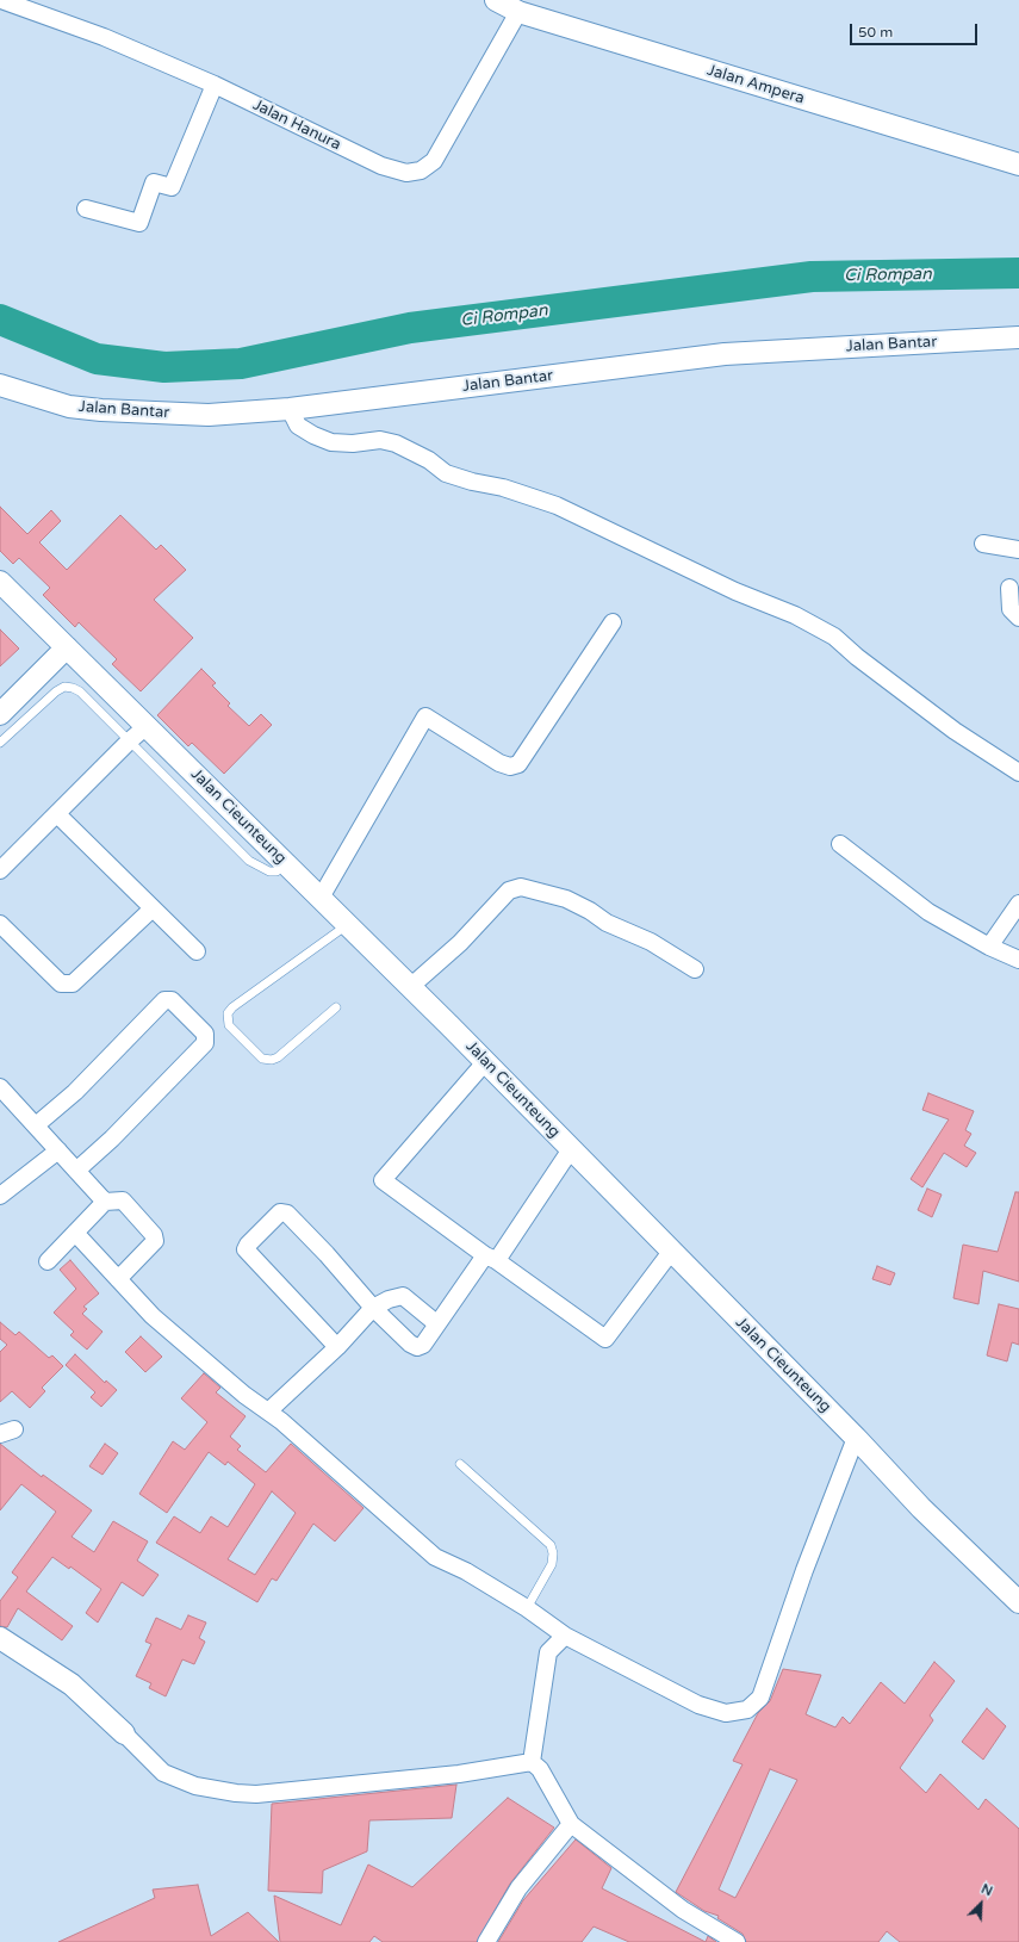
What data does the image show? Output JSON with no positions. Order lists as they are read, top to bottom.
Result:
{
  "streets": {
    "street": [
      "Jalan Ampera",
      "Jalan Hanura",
      "Jalan Bantar",
      "Jalan Cieunteung"
    ]
  },
  "crossings": [
    ["Jalan Ampera", "Jalan Hanura"]
  ],
  "water": ["Ci Rompan"],
  "scale_bar": "50 m",
  "north": "top right"
}
